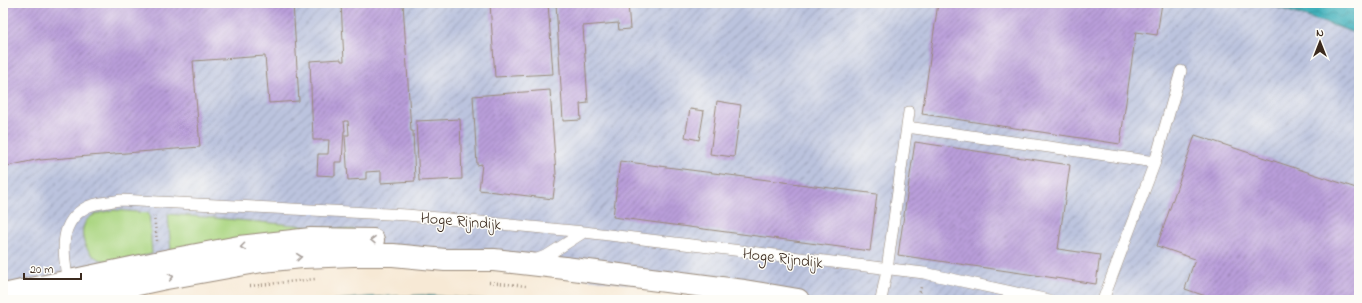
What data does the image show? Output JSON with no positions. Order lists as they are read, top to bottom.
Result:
{
  "streets": {
    "street": ["Hoge Rijndijk"]
  },
  "scale_bar": "20 m",
  "north": "top"
}
